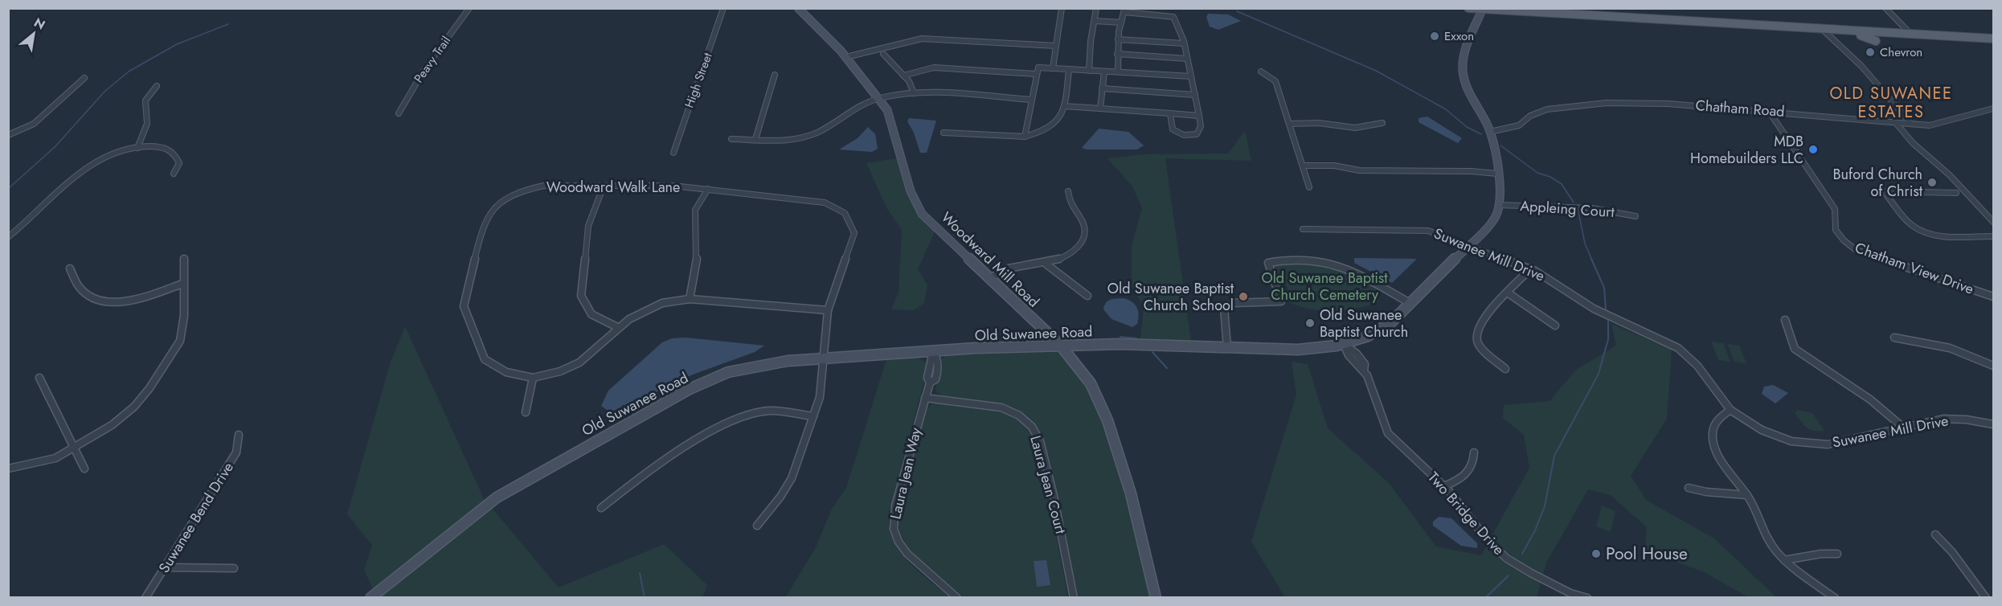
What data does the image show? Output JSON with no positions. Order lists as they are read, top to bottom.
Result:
{
  "streets": {
    "street": [
      "Peavy Trail",
      "High Street",
      "Chatham Road",
      "Woodward Walk Lane",
      "Appleing Court",
      "Suwanee Mill Drive",
      "Woodward Mill Road",
      "Chatham View Drive",
      "Old Suwanee Road",
      "Laura Jean Way",
      "Laura Jean Court",
      "Two Bridge Drive",
      "Suwanee Bend Drive"
    ]
  },
  "crossings": [
    ["Chatham Road", "Chatham View Drive"],
    ["Chatham Road", "Old Suwanee Road"],
    ["Woodward Walk Lane", "Old Suwanee Road"],
    ["Appleing Court", "Old Suwanee Road"],
    ["Suwanee Mill Drive", "Old Suwanee Road"],
    ["Woodward Mill Road", "Old Suwanee Road"],
    ["Old Suwanee Road", "Laura Jean Way"],
    ["Old Suwanee Road", "Two Bridge Drive"],
    ["Laura Jean Way", "Laura Jean Court"]
  ],
  "districts": ["OLD SUWANEE ESTATES"],
  "parks": ["Old Suwanee Baptist Church Cemetery"],
  "places": [
    "Exxon",
    "Chevron",
    "MDB Homebuilders LLC",
    "Buford Church of Christ",
    "Old Suwanee Baptist Church School",
    "Old Suwanee Baptist Church",
    "Pool House"
  ],
  "north": "top right"
}
